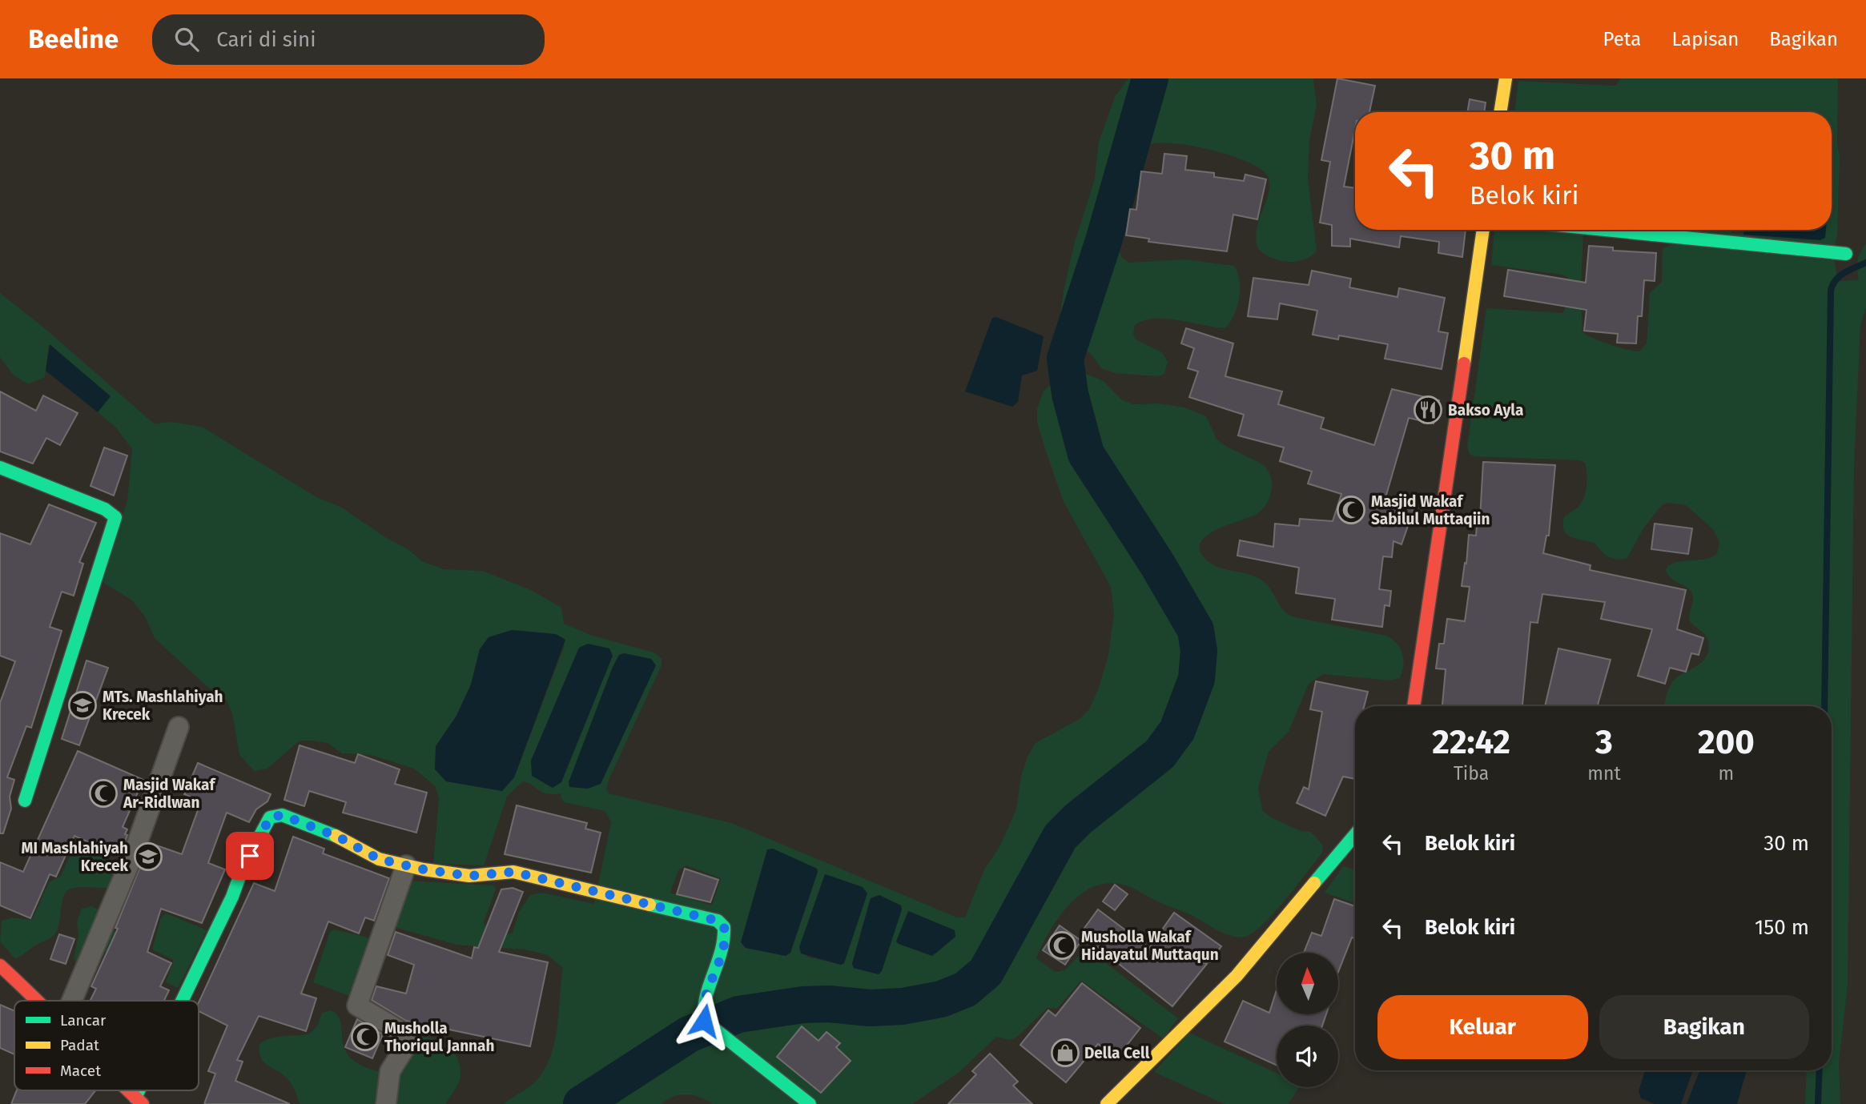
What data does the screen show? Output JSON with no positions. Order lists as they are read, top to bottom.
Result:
{
  "places": {
    "restaurant": ["Bakso Ayla"],
    "mosque": [
      "Masjid Wakaf Sabilul Muttaqiin",
      "Masjid Wakaf Ar-Ridlwan",
      "Musholla Wakaf Hidayatul Muttaqun",
      "Musholla Thoriqul Jannah"
    ],
    "school or university": ["MTs. Mashlahiyah Krecek", "MI Mashlahiyah Krecek"],
    "shop": ["Della Cell"]
  },
  "legend": ["Lancar", "Padat", "Macet"],
  "north": "top",
  "page": {
    "header": "Beeline",
    "search": "Cari di sini",
    "nav": ["Peta", "Lapisan", "Bagikan"],
    "turn": ["30 m", "Belok kiri"],
    "eta": [
      "22:42",
      "Tiba",
      "3",
      "mnt",
      "200",
      "m"
    ],
    "list": [
      {
        "name": "Belok kiri",
        "value": "30 m"
      },
      {
        "name": "Belok kiri",
        "value": "150 m"
      }
    ],
    "buttons": ["Keluar", "Bagikan"]
  }
}
